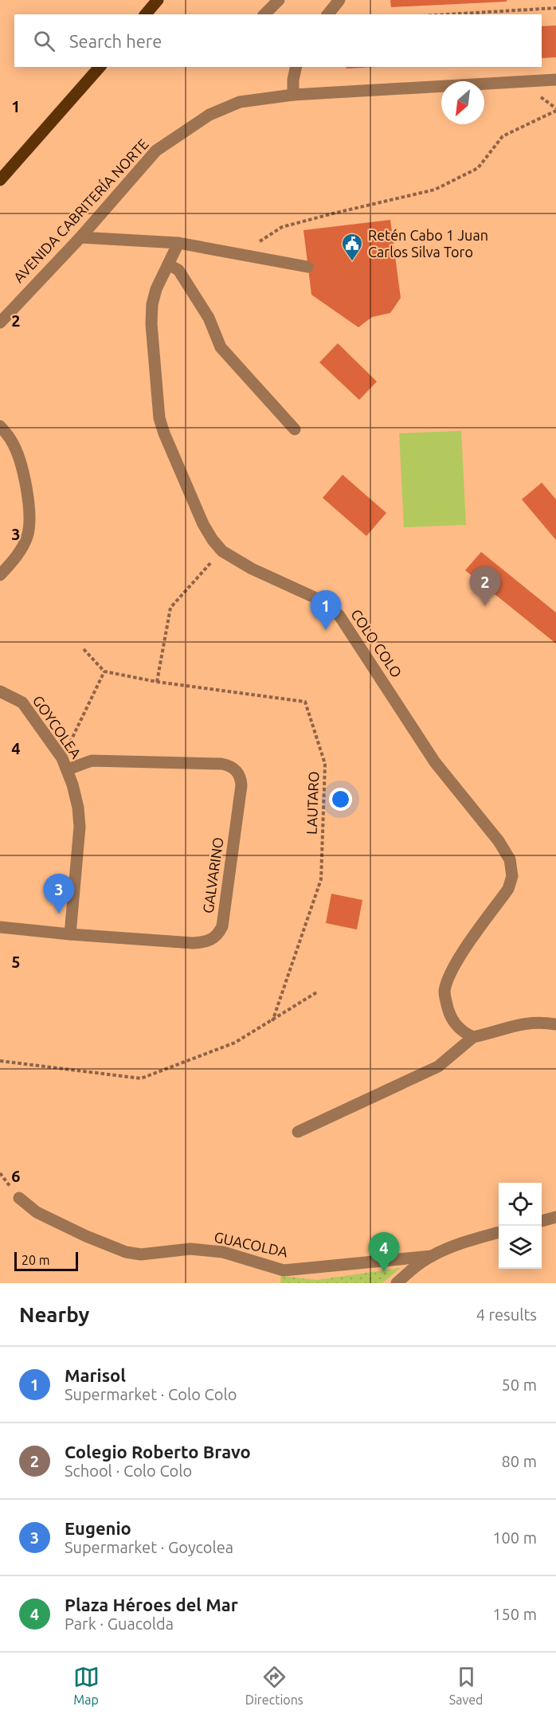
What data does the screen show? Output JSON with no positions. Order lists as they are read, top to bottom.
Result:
{
  "streets": {
    "street": [
      "AVENIDA CABRITERÍA NORTE",
      "COLO COLO",
      "GOYCOLEA",
      "GALVARINO",
      "GUACOLDA"
    ],
    "path": ["LAUTARO"]
  },
  "crossings": [
    ["GOYCOLEA", "GALVARINO"]
  ],
  "places": {
    "public building": ["Retén Cabo 1 Juan Carlos Silva Toro"]
  },
  "scale_bar": "20 m",
  "north": "bottom left",
  "page": {
    "search": "Search here",
    "pins": [
      "2",
      "1",
      "3",
      "4"
    ],
    "scale": "20 m",
    "heading": ["Nearby", "4 results"],
    "list": [
      {
        "mark": "1",
        "name": "Marisol",
        "note": "Supermarket · Colo Colo",
        "value": "50 m"
      },
      {
        "mark": "2",
        "name": "Colegio Roberto Bravo",
        "note": "School · Colo Colo",
        "value": "80 m"
      },
      {
        "mark": "3",
        "name": "Eugenio",
        "note": "Supermarket · Goycolea",
        "value": "100 m"
      },
      {
        "mark": "4",
        "name": "Plaza Héroes del Mar",
        "note": "Park · Guacolda",
        "value": "150 m"
      }
    ],
    "nav": ["Map", "Directions", "Saved"]
  },
  "grid": {
    "rows": [
      "1",
      "2",
      "3",
      "4",
      "5",
      "6"
    ]
  }
}
